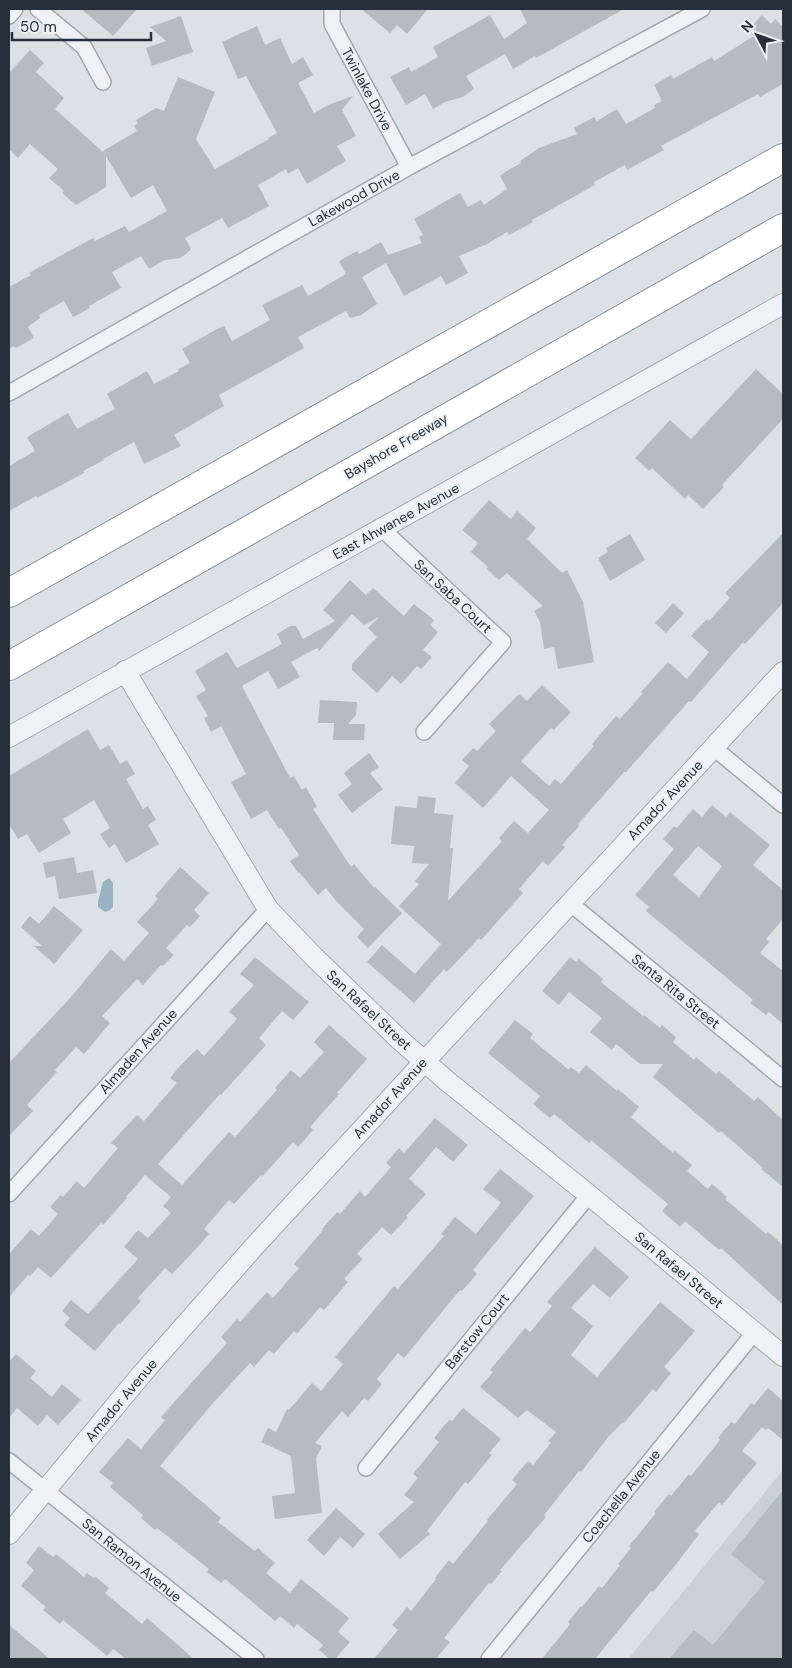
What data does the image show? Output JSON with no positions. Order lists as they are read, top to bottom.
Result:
{
  "streets": {
    "highway": ["Bayshore Freeway"],
    "street": [
      "Twinlake Drive",
      "Lakewood Drive",
      "East Ahwanee Avenue",
      "San Saba Court",
      "Amador Avenue",
      "Santa Rita Street",
      "San Rafael Street",
      "Almaden Avenue",
      "Barstow Court",
      "Coachella Avenue",
      "San Ramon Avenue"
    ]
  },
  "crossings": [
    ["Twinlake Drive", "Lakewood Drive"],
    ["East Ahwanee Avenue", "San Saba Court"],
    ["East Ahwanee Avenue", "San Rafael Street"],
    ["Amador Avenue", "Santa Rita Street"],
    ["Amador Avenue", "San Rafael Street"],
    ["Amador Avenue", "San Ramon Avenue"],
    ["San Rafael Street", "Almaden Avenue"],
    ["San Rafael Street", "Barstow Court"],
    ["San Rafael Street", "Coachella Avenue"]
  ],
  "scale_bar": "50 m",
  "north": "top left"
}
